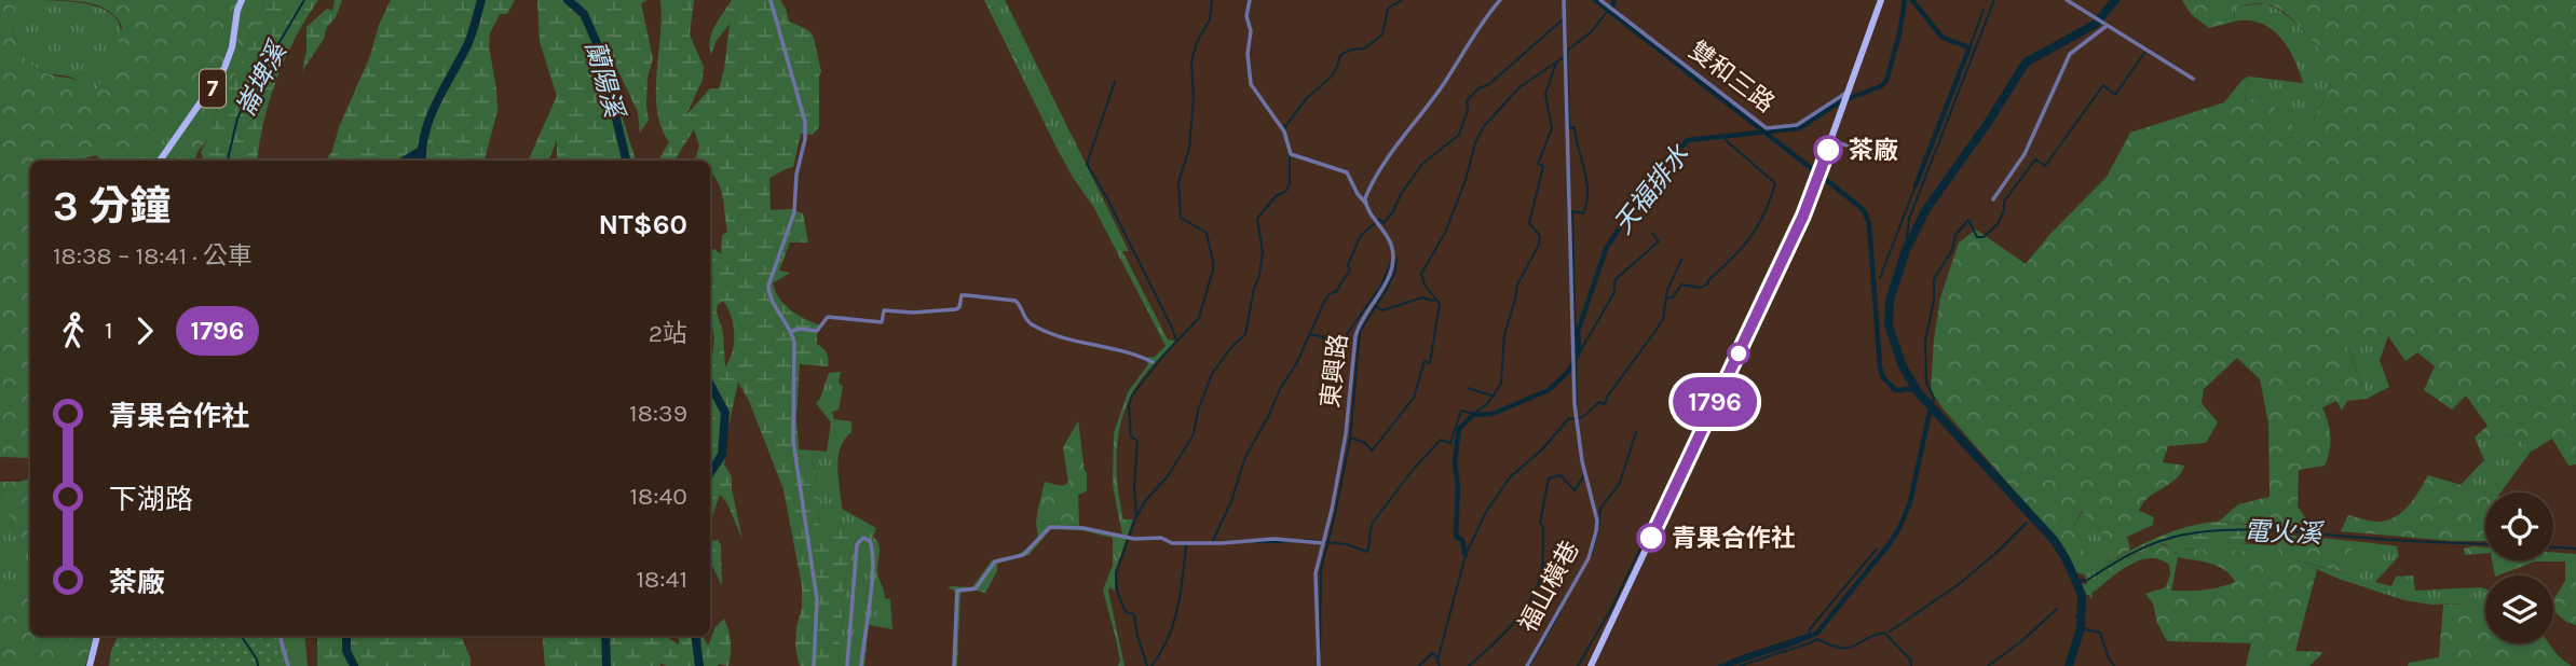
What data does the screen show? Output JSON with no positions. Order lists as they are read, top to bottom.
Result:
{
  "streets": {
    "main road": ["7"],
    "street": ["雙和三路", "東興路", "福山橫巷"]
  },
  "water": [
    "蘭陽溪",
    "崙埤溪",
    "天福排水",
    "電火溪"
  ],
  "places": ["茶廠", "青果合作社"],
  "lines": ["bus line 1796"],
  "page": {
    "on_map": "1796",
    "heading": ["3 分鐘", "18:38 – 18:41 · 公車", "NT$60"],
    "legs": ["1", "1796", "2站"],
    "list": [
      {
        "name": "青果合作社",
        "value": "18:39"
      },
      {
        "name": "下湖路",
        "value": "18:40"
      },
      {
        "name": "茶廠",
        "value": "18:41"
      }
    ]
  }
}
